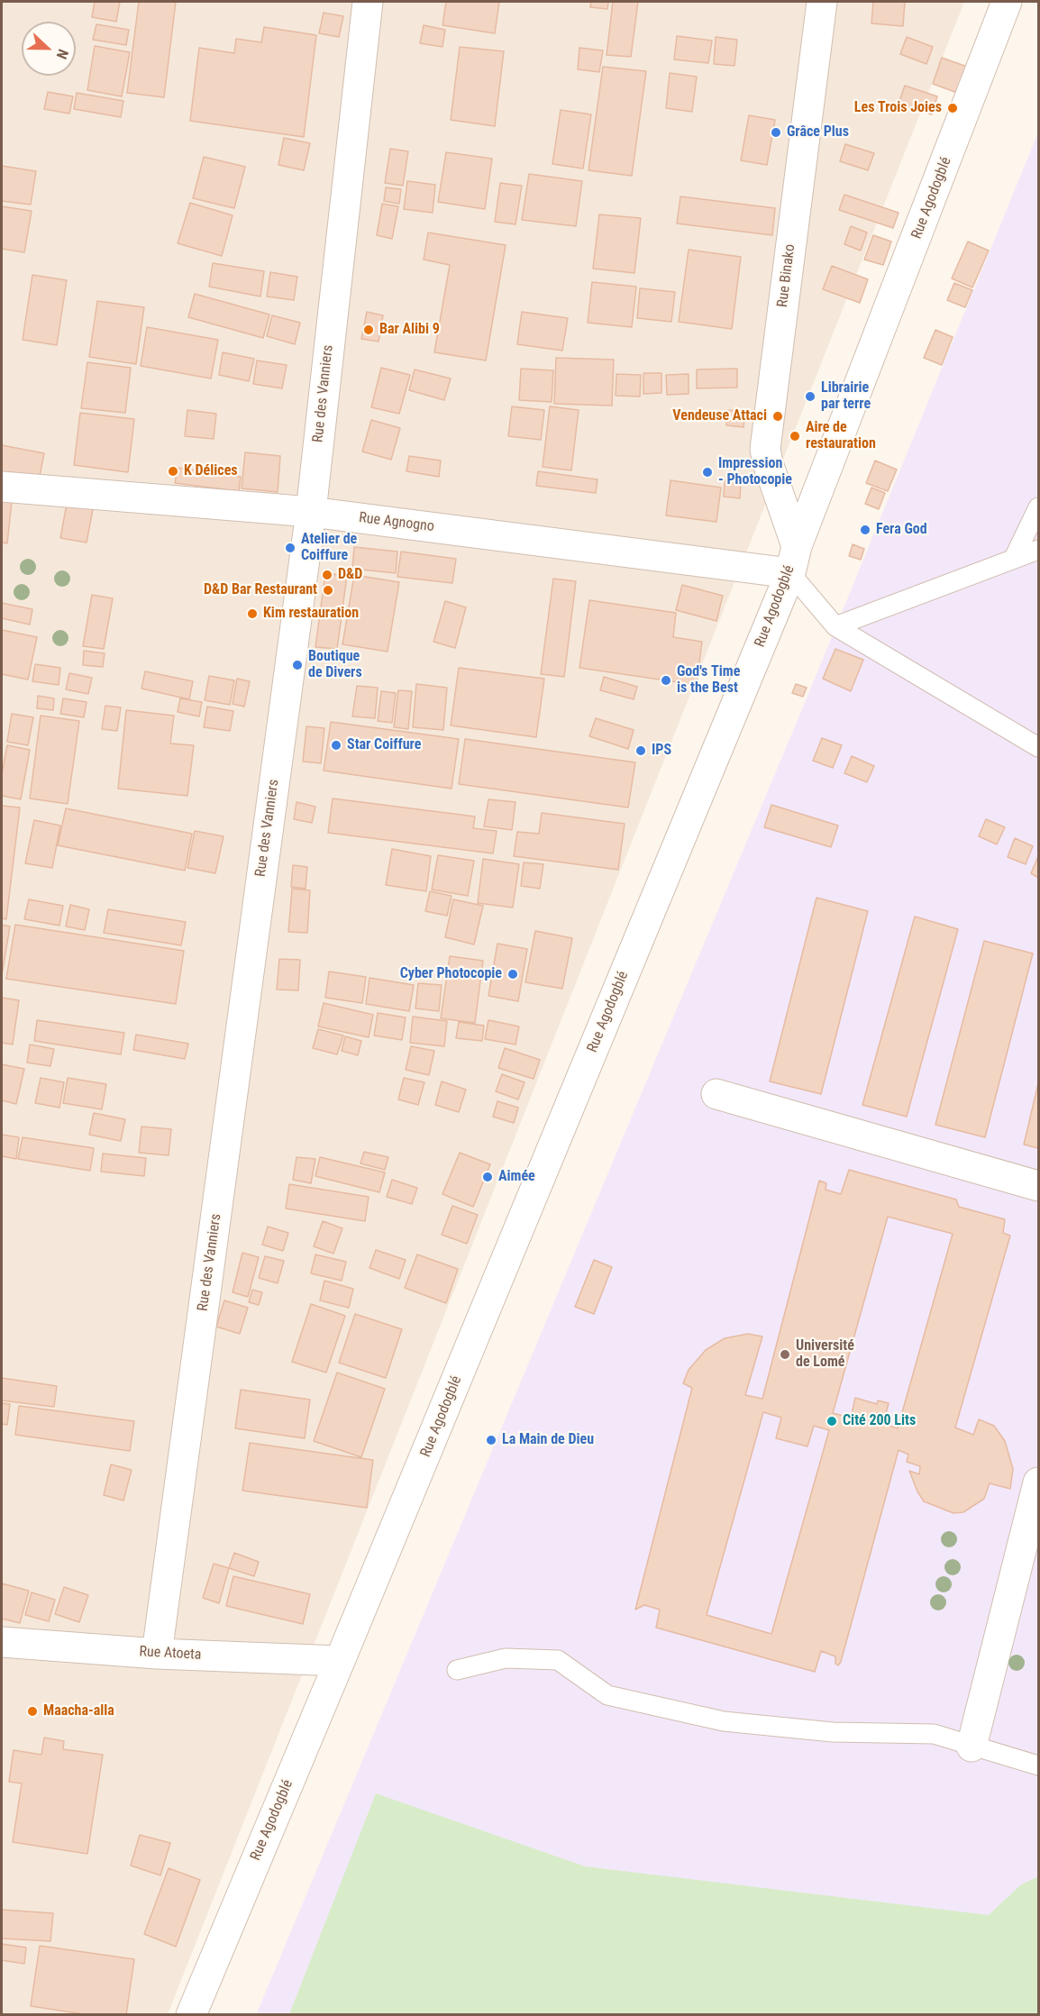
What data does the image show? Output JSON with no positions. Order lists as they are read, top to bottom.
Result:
{
  "streets": {
    "street": [
      "Rue Agodogblé",
      "Rue Binako",
      "Rue des Vanniers",
      "Rue Agnogno",
      "Rue Atoeta"
    ]
  },
  "crossings": [
    ["Rue Agodogblé", "Rue Binako"],
    ["Rue Agodogblé", "Rue Agnogno"],
    ["Rue Agodogblé", "Rue Atoeta"],
    ["Rue Binako", "Rue Agnogno"],
    ["Rue des Vanniers", "Rue Agnogno"],
    ["Rue des Vanniers", "Rue Atoeta"]
  ],
  "places": [
    "Les Trois Joies",
    "Grâce Plus",
    "Bar Alibi 9",
    "Librairie par terre",
    "Vendeuse Attaci",
    "Aire de restauration",
    "K Délices",
    "Impression - Photocopie",
    "Fera God",
    "Atelier de Coiffure",
    "D&D",
    "D&D Bar Restaurant",
    "Kim restauration",
    "Boutique de Divers",
    "God's Time is the Best",
    "Star Coiffure",
    "IPS",
    "Cyber Photocopie",
    "Aimée",
    "Université de Lomé",
    "Cité 200 Lits",
    "La Main de Dieu",
    "Maacha-alla"
  ],
  "north": "right"
}
